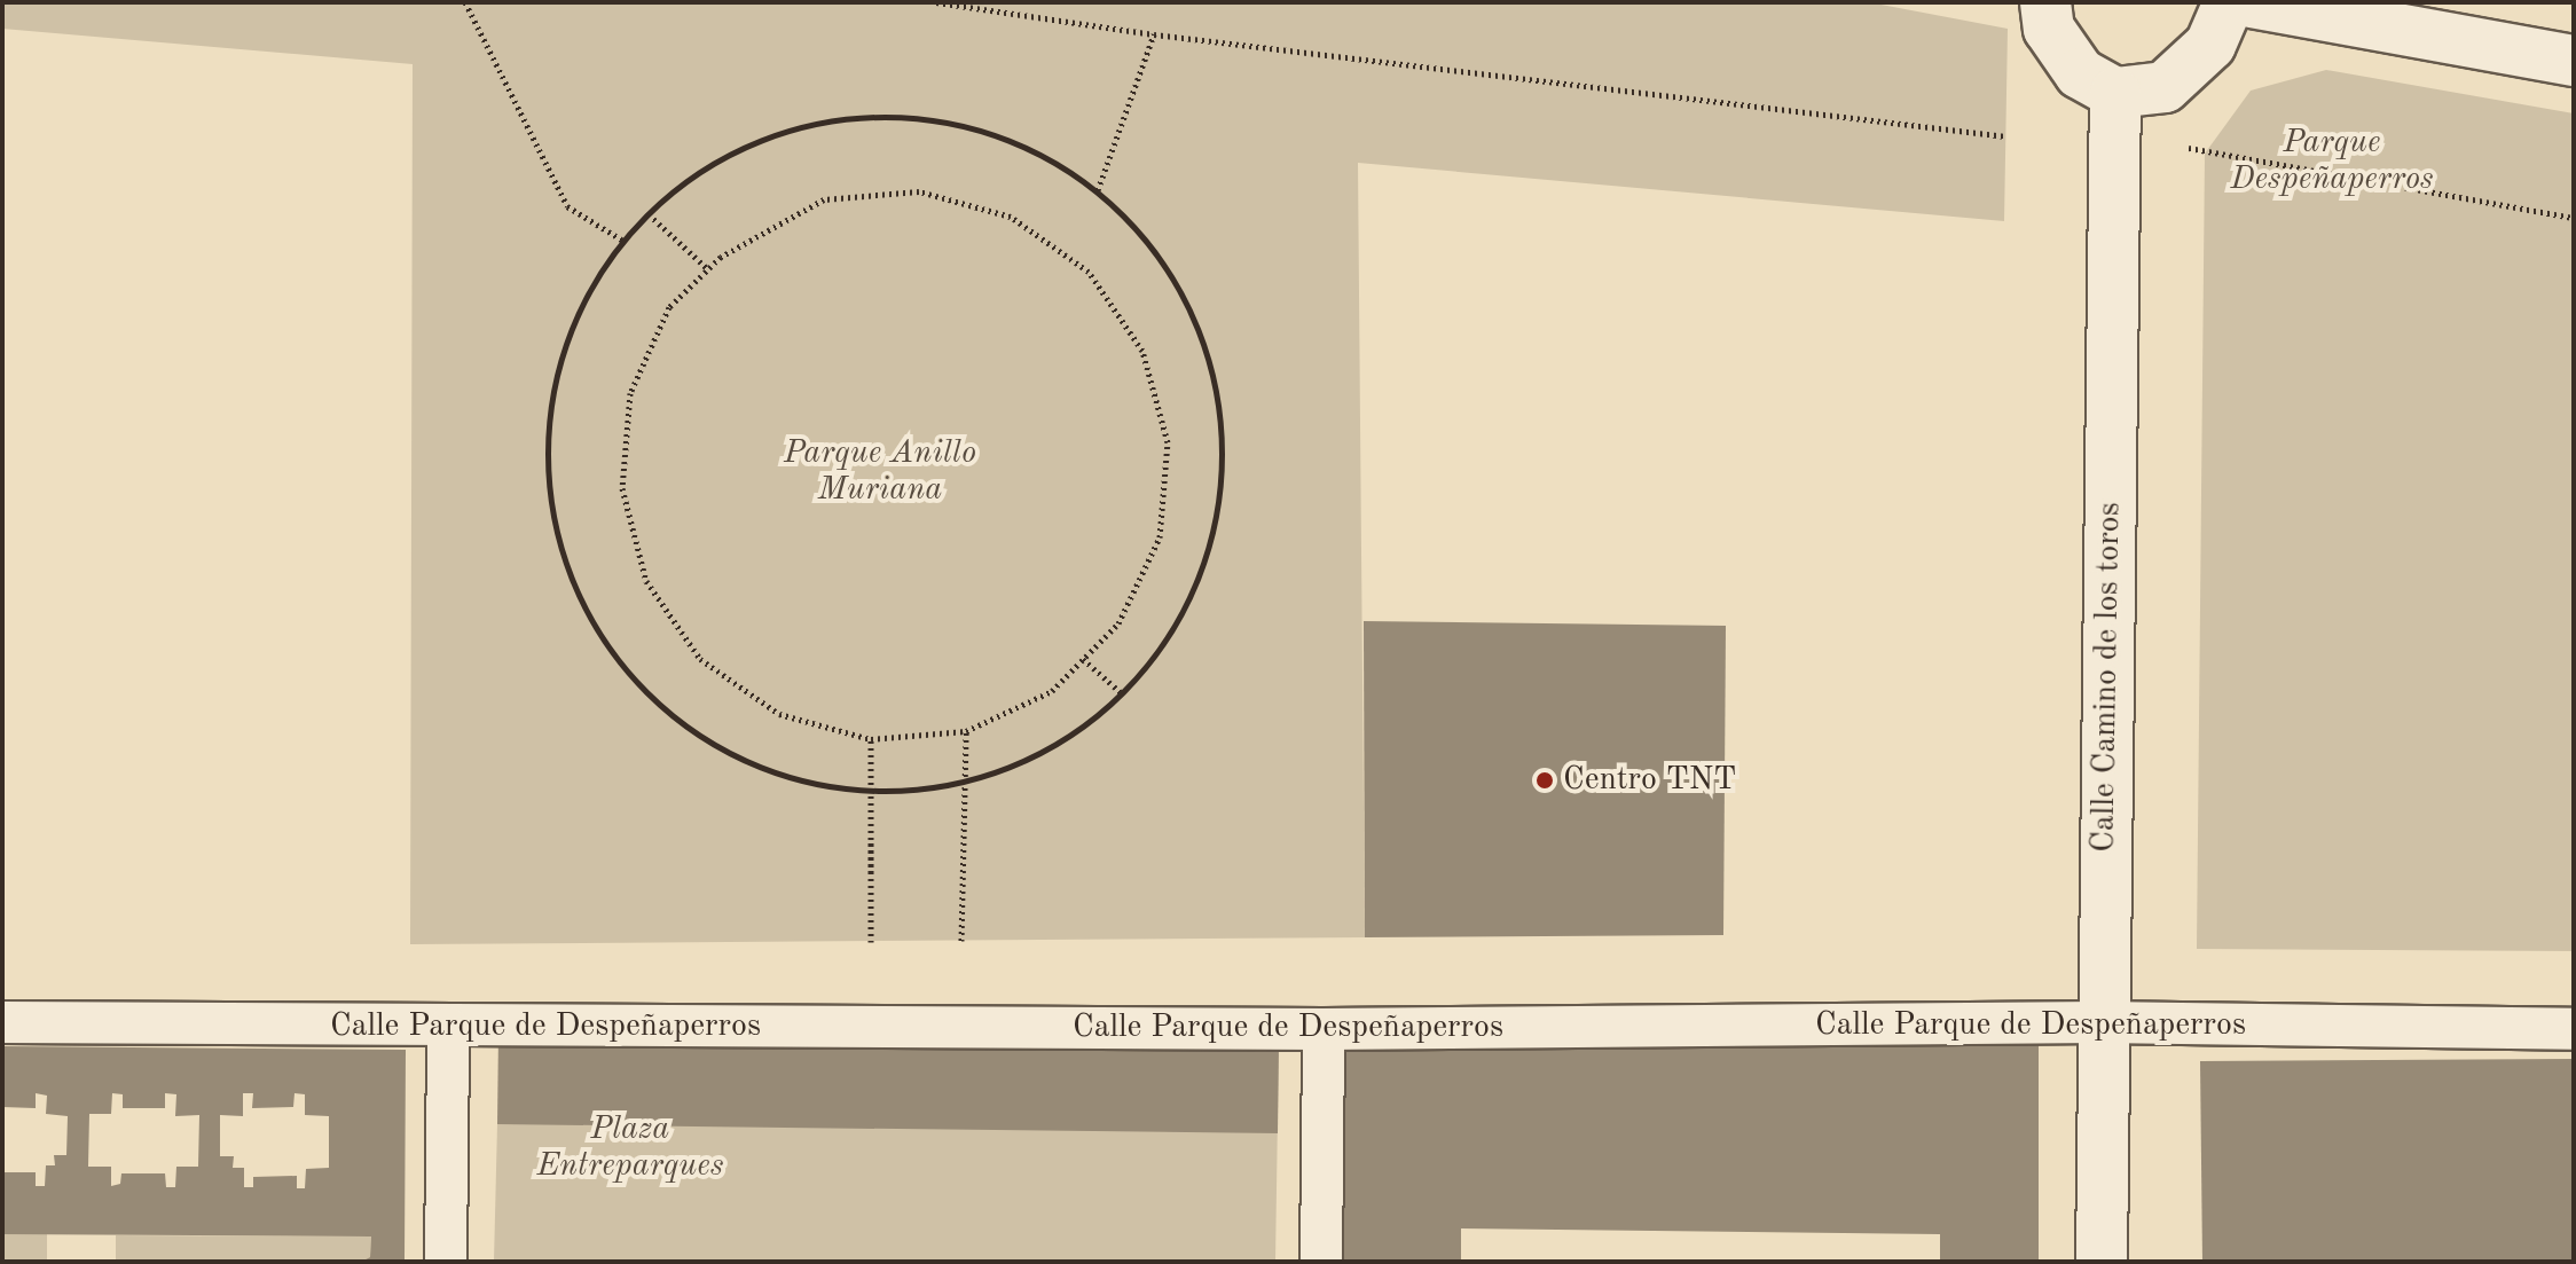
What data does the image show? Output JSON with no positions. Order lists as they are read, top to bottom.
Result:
{
  "streets": {
    "street": ["Calle Camino de los toros", "Calle Parque de Despeñaperros"]
  },
  "crossings": [
    ["Calle Camino de los toros", "Calle Parque de Despeñaperros"]
  ],
  "parks": ["Parque Despeñaperros", "Parque Anillo Muriana", "Plaza Entreparques"],
  "places": ["Centro TNT"]
}
